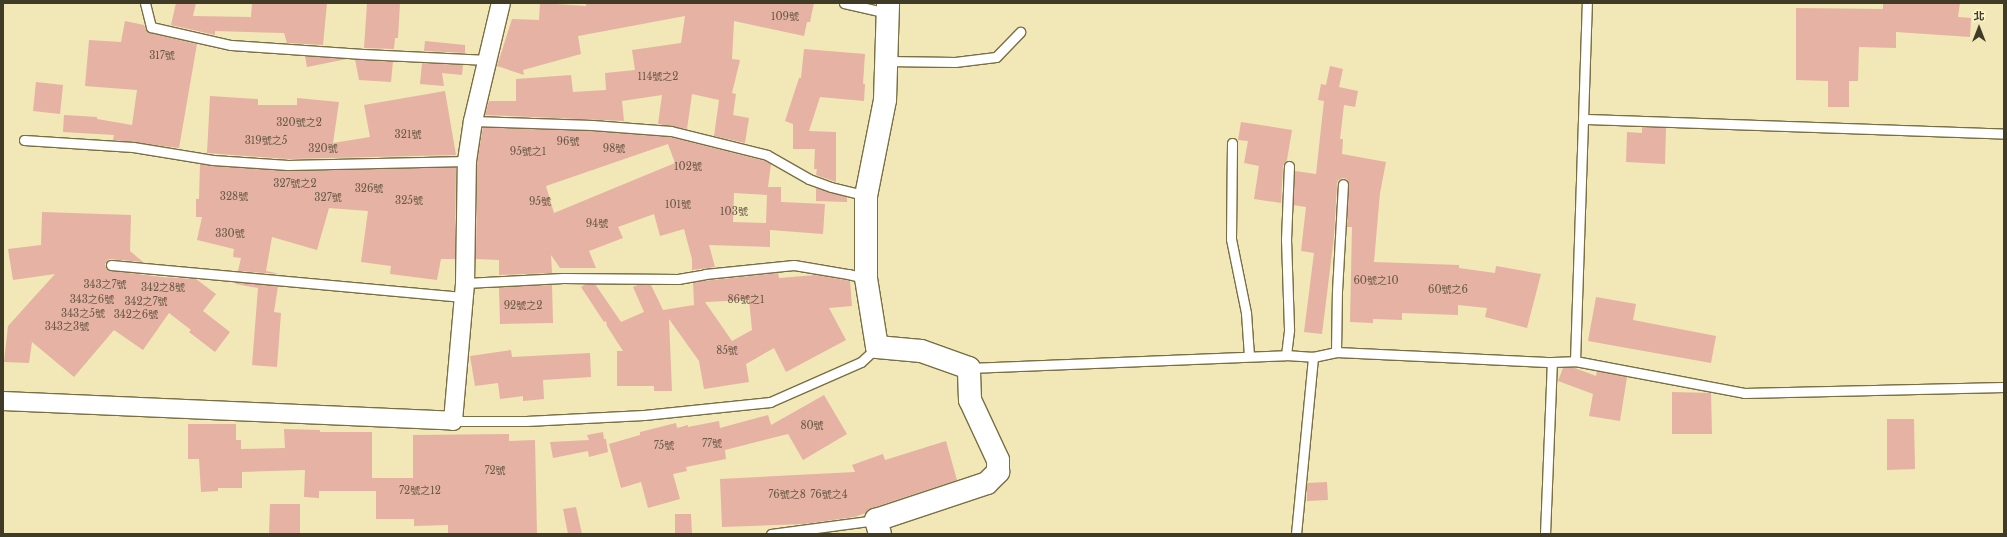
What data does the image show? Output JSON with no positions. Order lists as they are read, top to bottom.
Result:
{
  "house_numbers": [
    "109號",
    "317號",
    "114號之2",
    "320號之2",
    "321號",
    "319號之5",
    "96號",
    "320號",
    "98號",
    "95號之1",
    "102號",
    "327號之2",
    "326號",
    "328號",
    "327號",
    "325號",
    "95號",
    "101號",
    "103號",
    "94號",
    "330號",
    "60號之10",
    "343之7號",
    "342之8號",
    "60號之6",
    "343之6號",
    "86號之1",
    "342之7號",
    "92號之2",
    "343之5號",
    "342之6號",
    "343之3號",
    "85號",
    "80號",
    "77號",
    "75號",
    "72號",
    "72號之12",
    "76號之8",
    "76號之4"
  ],
  "north": "top"
}
